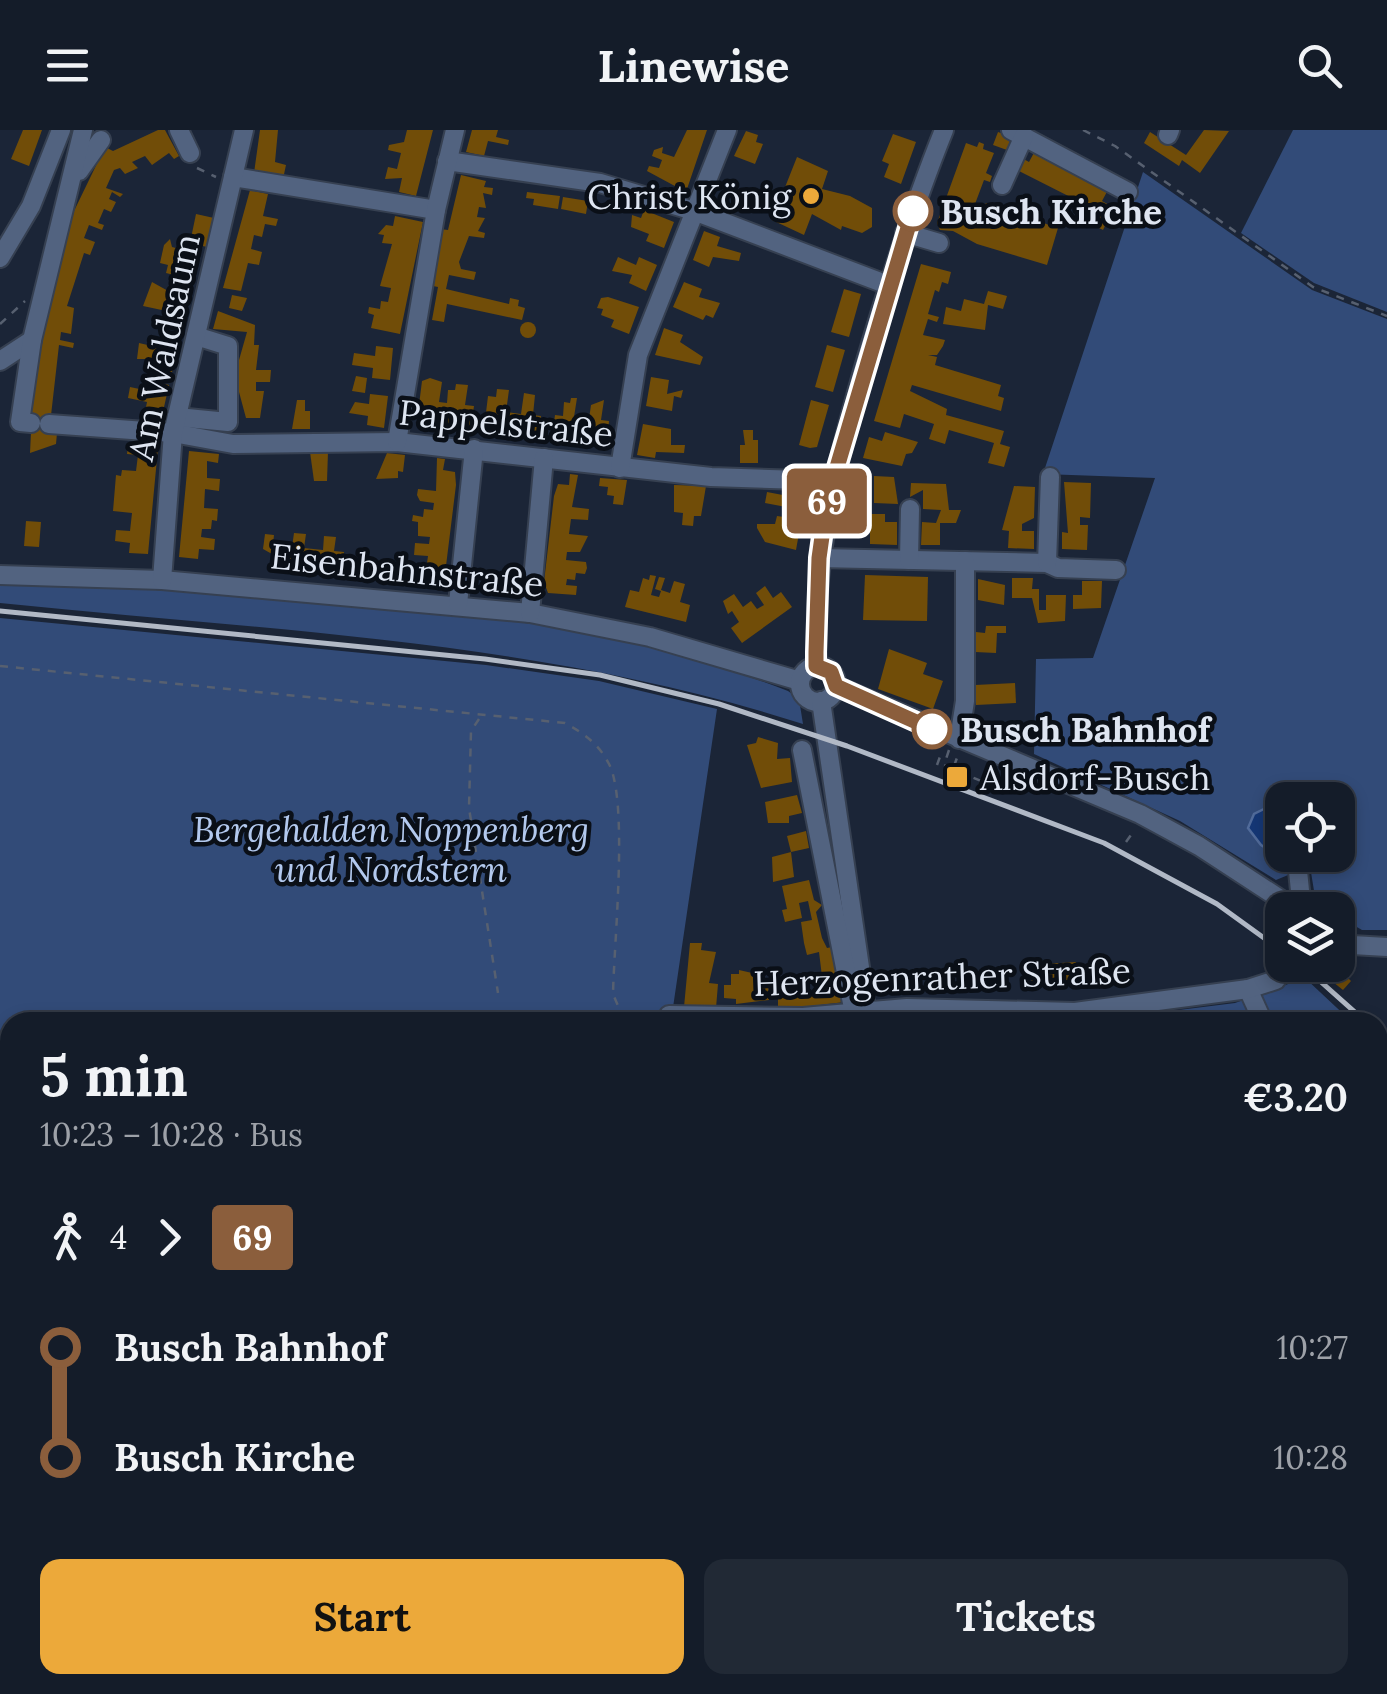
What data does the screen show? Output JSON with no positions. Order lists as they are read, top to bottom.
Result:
{
  "streets": {
    "street": [
      "Am Waldsaum",
      "Pappelstraße",
      "Eisenbahnstraße",
      "Herzogenrather Straße"
    ]
  },
  "crossings": [
    ["Am Waldsaum", "Pappelstraße"],
    ["Am Waldsaum", "Eisenbahnstraße"]
  ],
  "parks": ["Bergehalden Noppenberg und Nordstern"],
  "places": {
    "other": ["Christ König", "Busch Kirche", "Busch Bahnhof"],
    "transit": ["Alsdorf-Busch"]
  },
  "lines": ["bus line 69"],
  "page": {
    "header": "Linewise",
    "on_map": "69",
    "heading": ["5 min", "10:23 – 10:28 · Bus", "€3.20"],
    "legs": ["4", "69"],
    "list": [
      {
        "name": "Busch Bahnhof",
        "value": "10:27"
      },
      {
        "name": "Busch Kirche",
        "value": "10:28"
      }
    ],
    "buttons": ["Start", "Tickets"]
  }
}
